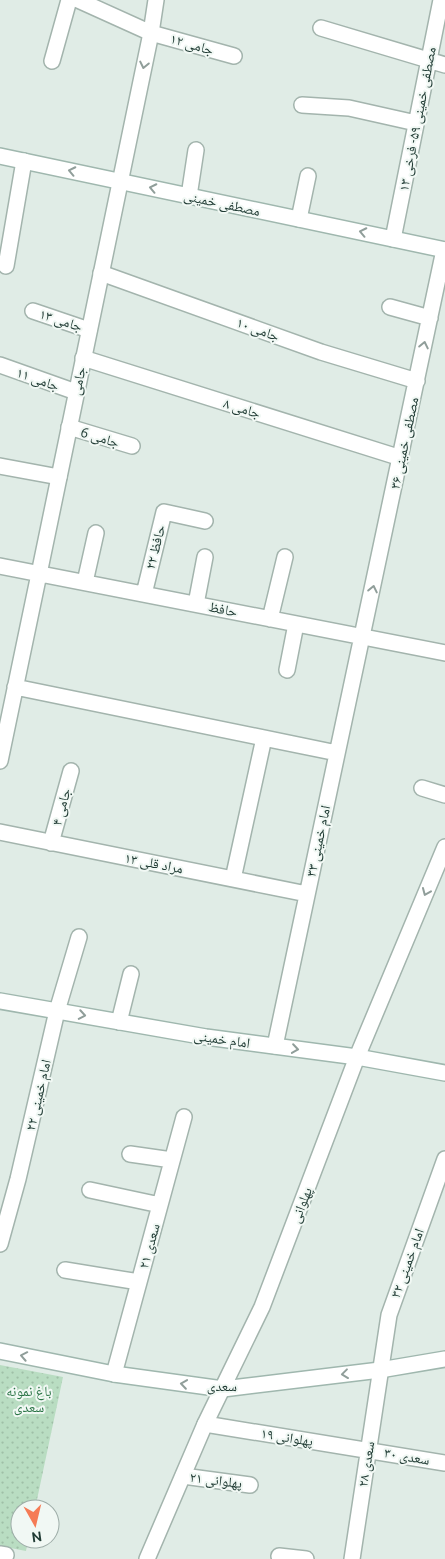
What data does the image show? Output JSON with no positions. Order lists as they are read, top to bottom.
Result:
{
  "streets": {
    "street": [
      "جامی ۱۲",
      "مصطفی خمینی ۵۹- فرخی ۱۳",
      "مصطفی خمینی",
      "جامی ۱۳",
      "جامی ۱۰",
      "جامی ۱۱",
      "جامی",
      "جامی ۸",
      "جامی 6",
      "مصطفی خمینی ۳۶",
      "حافظ ۲۲",
      "حافظ",
      "جامی ۴",
      "امام خمینی ۳۳",
      "مراد قلی ۱۳",
      "امام خمینی",
      "امام خمینی ۲۲",
      "پهلوانی",
      "سعدی ۲۱",
      "امام خمینی ۳۲",
      "سعدی",
      "پهلوانی ۱۹",
      "سعدی ۳۰",
      "سعدی ۲۸",
      "پهلوانی ۲۱"
    ]
  },
  "crossings": [
    ["جامی ۱۲", "جامی"],
    ["مصطفی خمینی ۵۹- فرخی ۱۳", "مصطفی خمینی"],
    ["مصطفی خمینی", "جامی"],
    ["مصطفی خمینی", "مصطفی خمینی ۳۶"],
    ["جامی ۱۳", "جامی"],
    ["جامی ۱۰", "جامی"],
    ["جامی ۱۰", "مصطفی خمینی ۳۶"],
    ["جامی ۱۱", "جامی"],
    ["جامی", "جامی ۸"],
    ["جامی", "جامی 6"],
    ["جامی", "حافظ"],
    ["جامی ۸", "مصطفی خمینی ۳۶"],
    ["مصطفی خمینی ۳۶", "حافظ"],
    ["مصطفی خمینی ۳۶", "امام خمینی ۳۳"],
    ["حافظ ۲۲", "حافظ"],
    ["حافظ", "امام خمینی ۳۳"],
    ["جامی ۴", "مراد قلی ۱۳"],
    ["امام خمینی ۳۳", "مراد قلی ۱۳"],
    ["امام خمینی ۳۳", "امام خمینی"],
    ["امام خمینی", "امام خمینی ۲۲"],
    ["امام خمینی", "پهلوانی"],
    ["پهلوانی", "سعدی"],
    ["پهلوانی", "پهلوانی ۱۹"],
    ["پهلوانی", "پهلوانی ۲۱"],
    ["سعدی ۲۱", "سعدی"],
    ["امام خمینی ۳۲", "سعدی"],
    ["امام خمینی ۳۲", "سعدی ۲۸"],
    ["سعدی", "سعدی ۲۸"],
    ["پهلوانی ۱۹", "سعدی ۳۰"],
    ["پهلوانی ۱۹", "سعدی ۲۸"],
    ["سعدی ۳۰", "سعدی ۲۸"]
  ],
  "one_way": ["مصطفی خمینی ۳۶", "سعدی"],
  "parks": ["باغ نمونه سعدی"],
  "north": "bottom"
}
